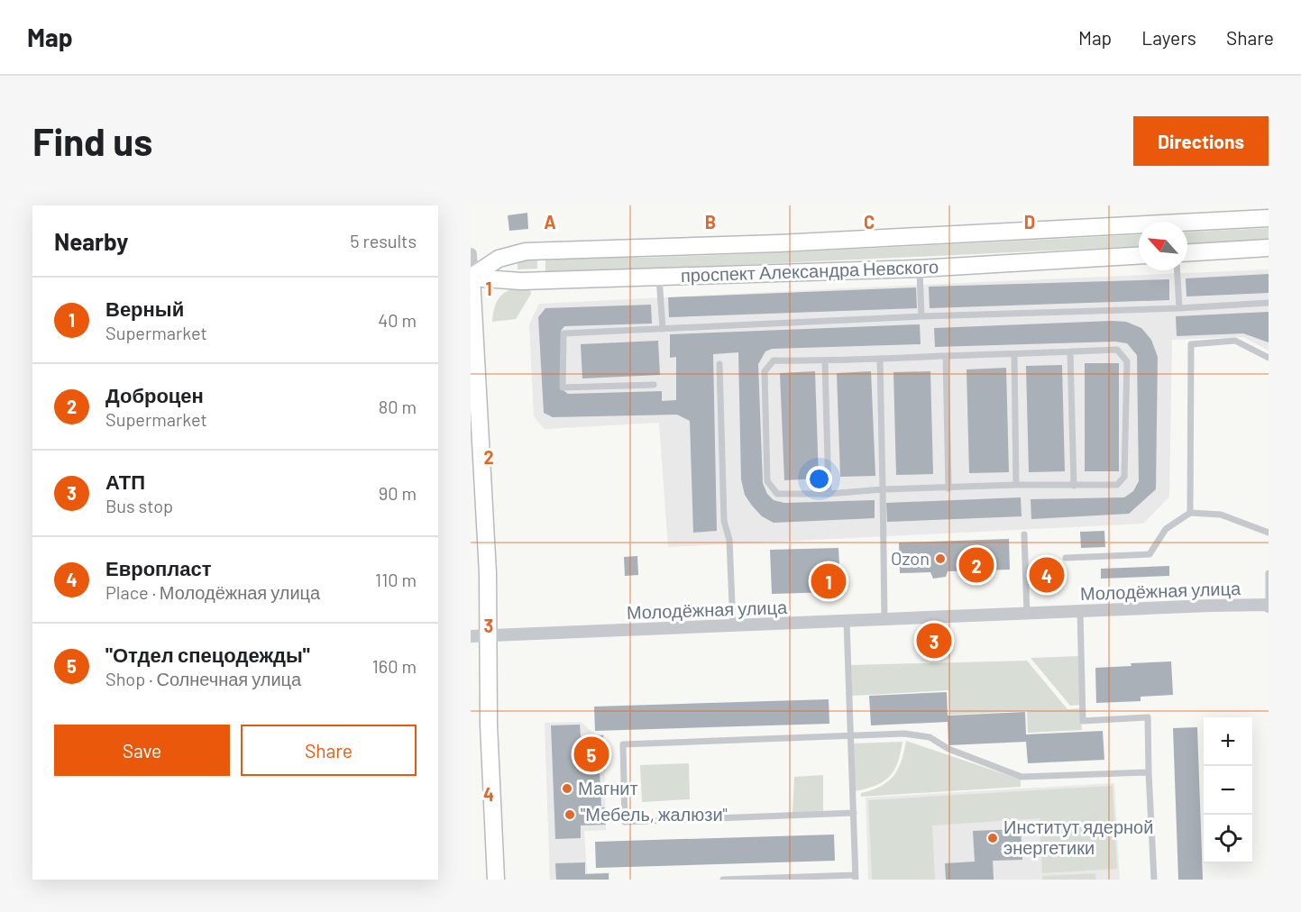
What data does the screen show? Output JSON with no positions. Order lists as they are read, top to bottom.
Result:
{
  "streets": {
    "main road": ["проспект Александра Невского"],
    "street": ["Молодёжная улица"]
  },
  "places": [
    "Ozon",
    "Магнит",
    "\"Мебель, жалюзи\"",
    "Институт ядерной энергетики"
  ],
  "north": "top left",
  "page": {
    "header": "Map",
    "nav": ["Map", "Layers", "Share"],
    "buttons": [
      "Directions",
      ["Save", "Share"]
    ],
    "title": "Find us",
    "heading": ["Nearby", "5 results"],
    "list": [
      {
        "mark": "1",
        "name": "Верный",
        "note": "Supermarket",
        "value": "40 m"
      },
      {
        "mark": "2",
        "name": "Доброцен",
        "note": "Supermarket",
        "value": "80 m"
      },
      {
        "mark": "3",
        "name": "АТП",
        "note": "Bus stop",
        "value": "90 m"
      },
      {
        "mark": "4",
        "name": "Европласт",
        "note": "Place · Молодёжная улица",
        "value": "110 m"
      },
      {
        "mark": "5",
        "name": "\"Отдел спецодежды\"",
        "note": "Shop · Солнечная улица",
        "value": "160 m"
      }
    ],
    "pins": [
      "2",
      "4",
      "1",
      "3",
      "5"
    ],
    "map_buttons": ["+", "−"]
  },
  "grid": {
    "columns": [
      "A",
      "B",
      "C",
      "D"
    ],
    "rows": [
      "1",
      "2",
      "3",
      "4"
    ]
  }
}
